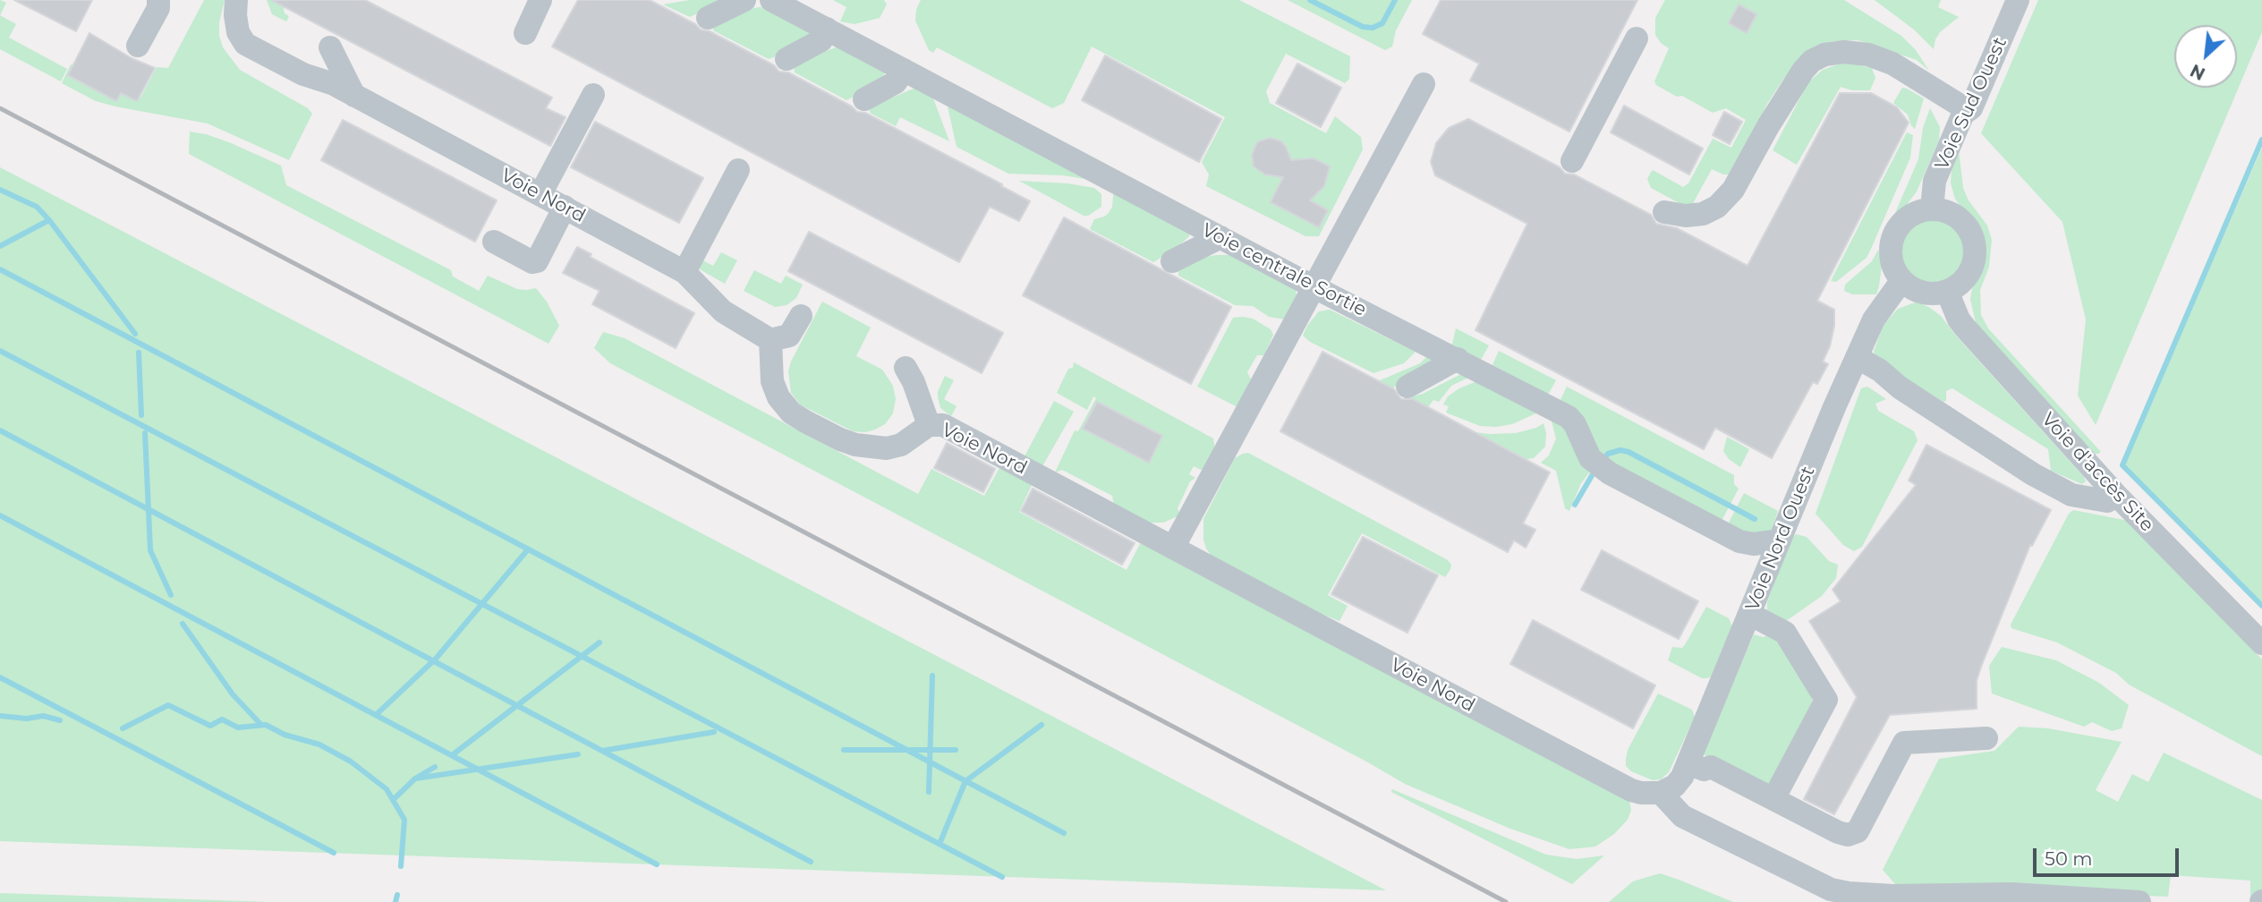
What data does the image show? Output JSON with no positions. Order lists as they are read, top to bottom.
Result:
{
  "streets": {
    "street": [
      "Voie Sud Ouest",
      "Voie Nord",
      "Voie centrale Sortie",
      "Voie d'accès Site",
      "Voie Nord Ouest"
    ]
  },
  "crossings": [
    ["Voie Sud Ouest", "Voie d'accès Site"],
    ["Voie Sud Ouest", "Voie Nord Ouest"],
    ["Voie Nord", "Voie Nord Ouest"],
    ["Voie centrale Sortie", "Voie Nord Ouest"],
    ["Voie d'accès Site", "Voie Nord Ouest"]
  ],
  "scale_bar": "50 m",
  "north": "bottom left"
}
